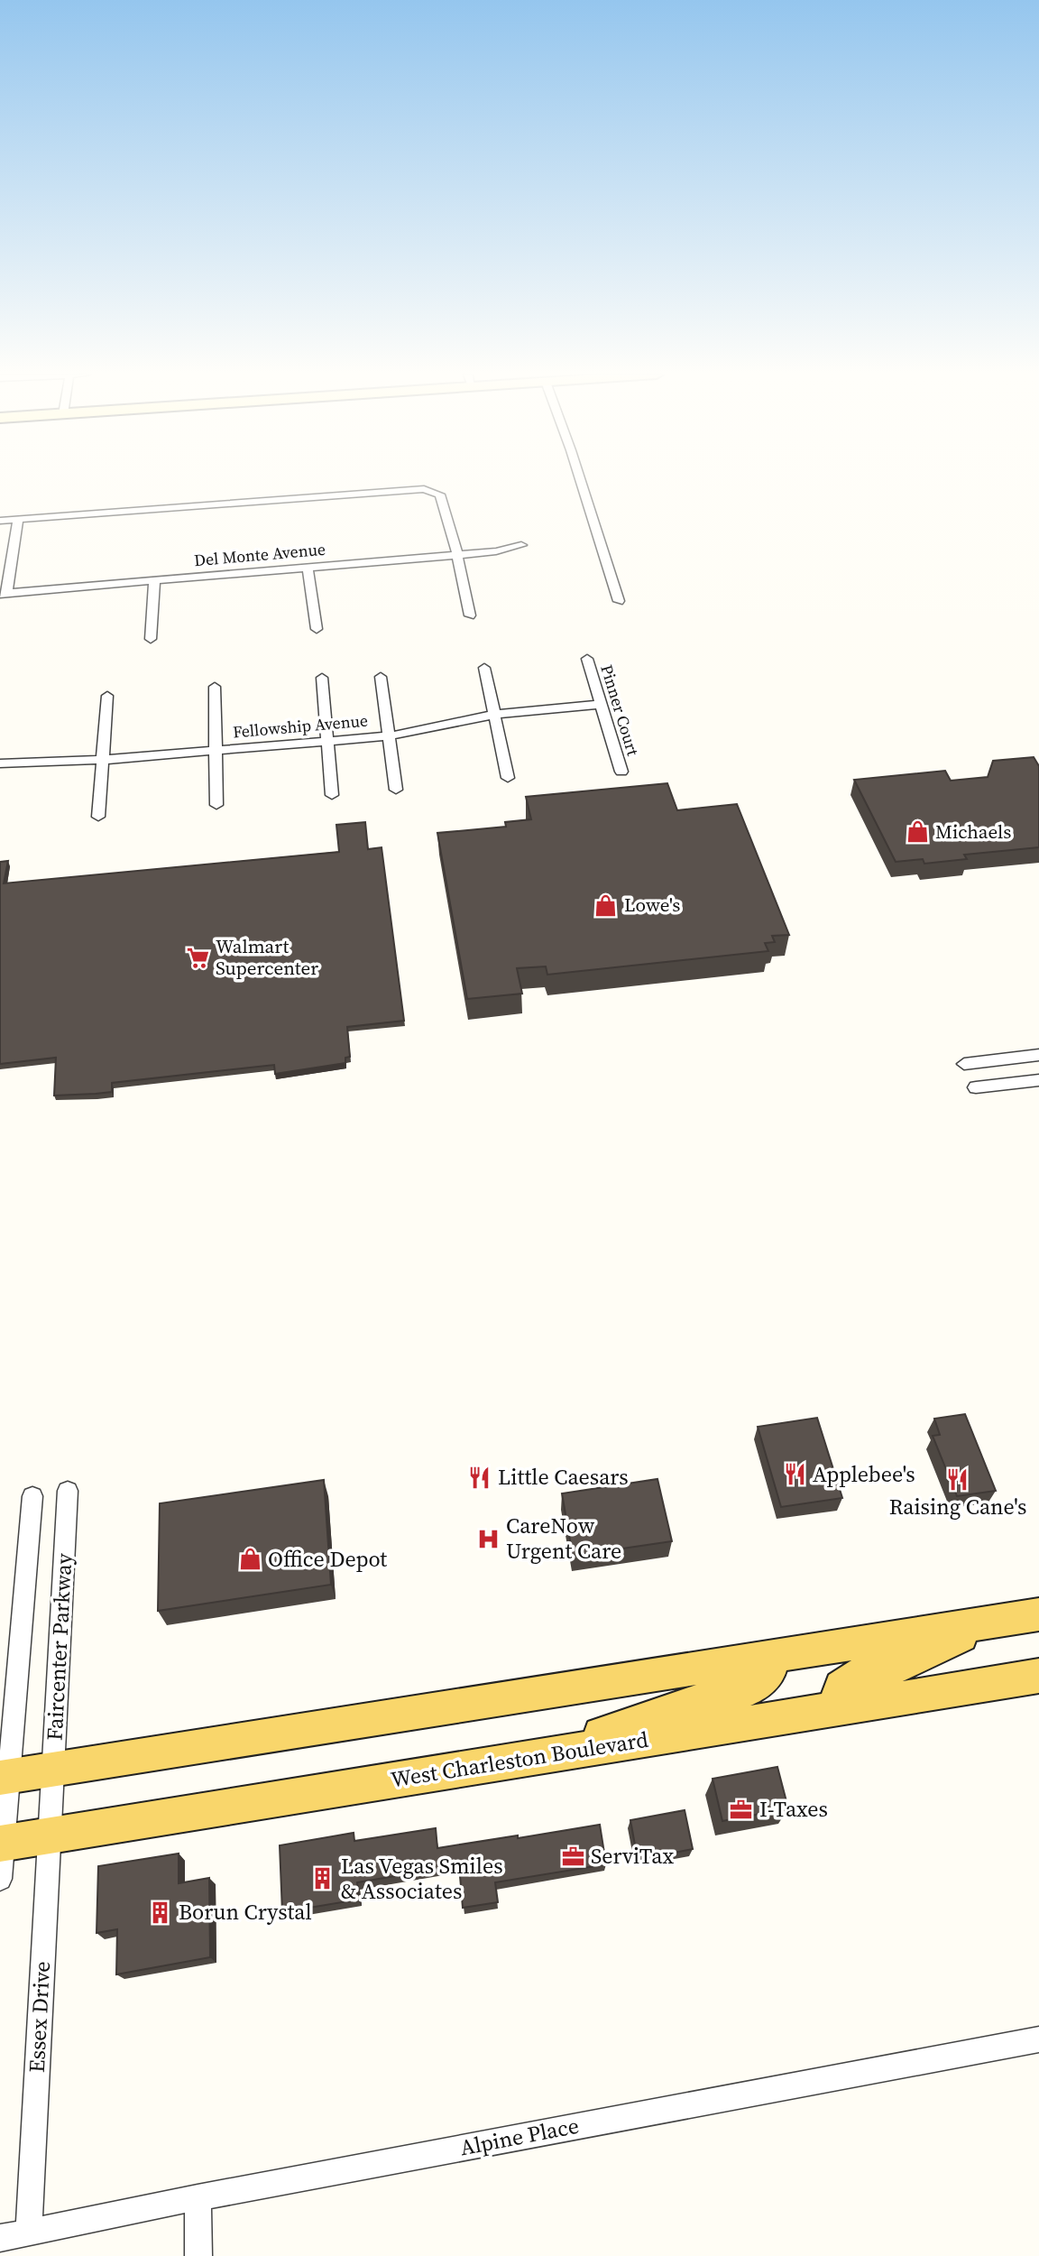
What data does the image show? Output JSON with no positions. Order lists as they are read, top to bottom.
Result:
{
  "streets": {
    "main road": ["West Charleston Boulevard"],
    "street": [
      "Del Monte Avenue",
      "Pinner Court",
      "Fellowship Avenue",
      "Faircenter Parkway",
      "Essex Drive",
      "Alpine Place"
    ]
  },
  "crossings": [
    ["Pinner Court", "Fellowship Avenue"],
    ["Faircenter Parkway", "West Charleston Boulevard"],
    ["Faircenter Parkway", "Essex Drive"],
    ["West Charleston Boulevard", "Essex Drive"],
    ["Essex Drive", "Alpine Place"]
  ],
  "places": {
    "shop": ["Michaels", "Lowe's", "Office Depot"],
    "supermarket": ["Walmart Supercenter"],
    "restaurant": ["Applebee's", "Little Caesars", "Raising Cane's"],
    "hospital": ["CareNow Urgent Care"],
    "office": ["I-Taxes", "ServiTax"],
    "building": ["Las Vegas Smiles & Associates", "Borun Crystal"]
  }
}
